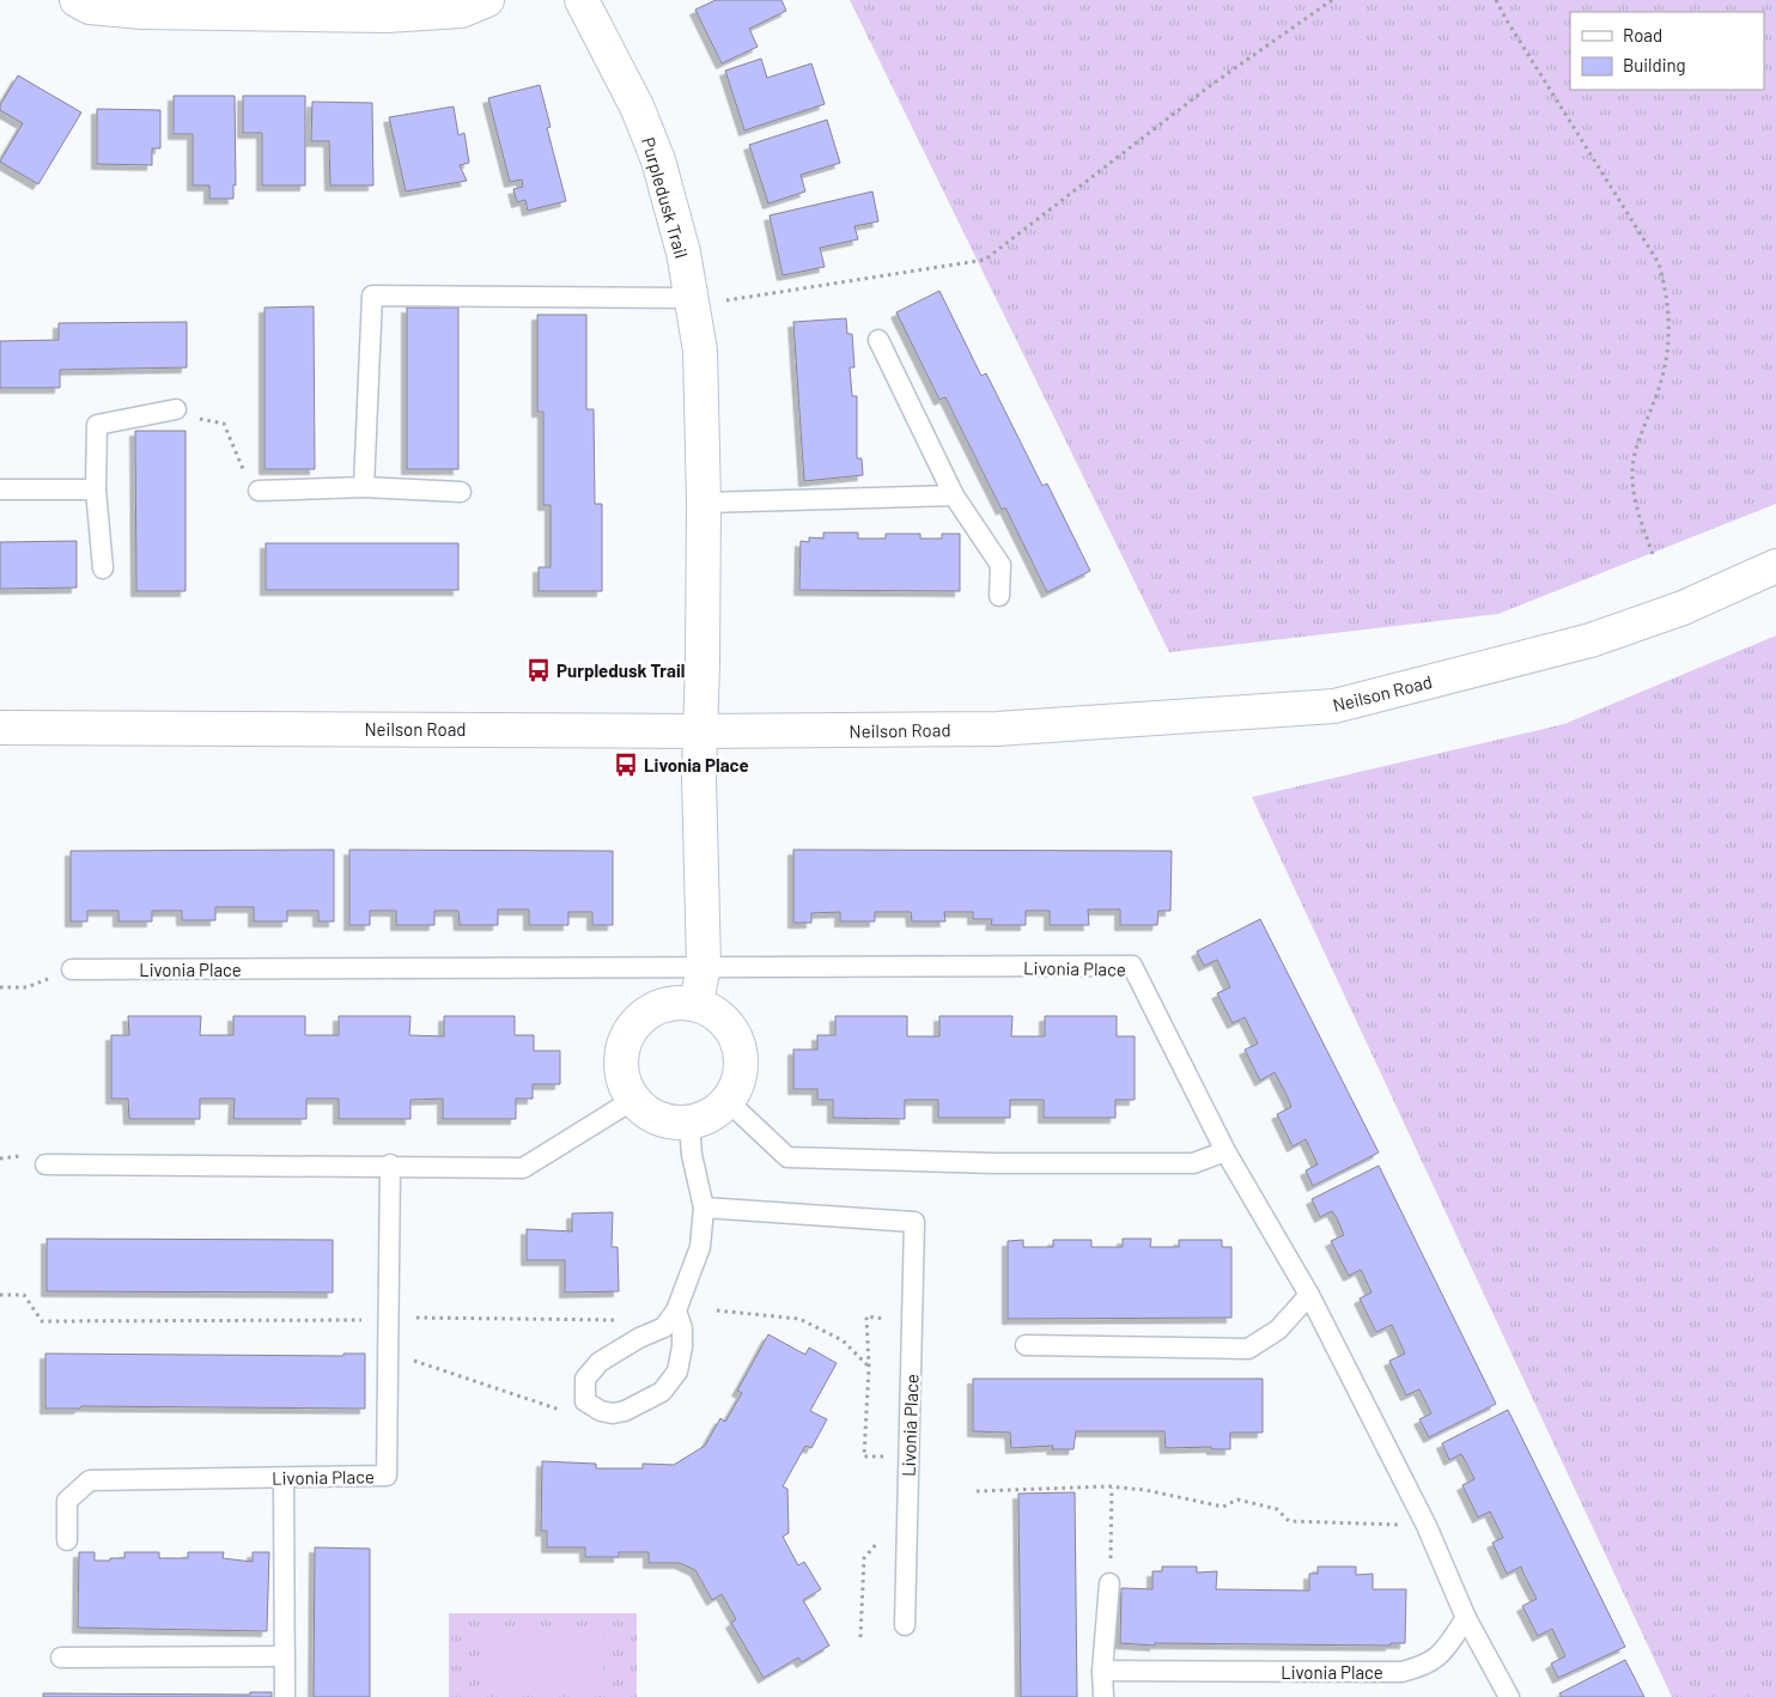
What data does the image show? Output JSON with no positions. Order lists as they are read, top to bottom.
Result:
{
  "streets": {
    "street": ["Purpledusk Trail", "Neilson Road"],
    "lane": ["Livonia Place"]
  },
  "crossings": [
    ["Purpledusk Trail", "Neilson Road"]
  ],
  "places": {
    "bus stop": ["Purpledusk Trail", "Livonia Place"]
  },
  "legend": ["Road", "Building"]
}
